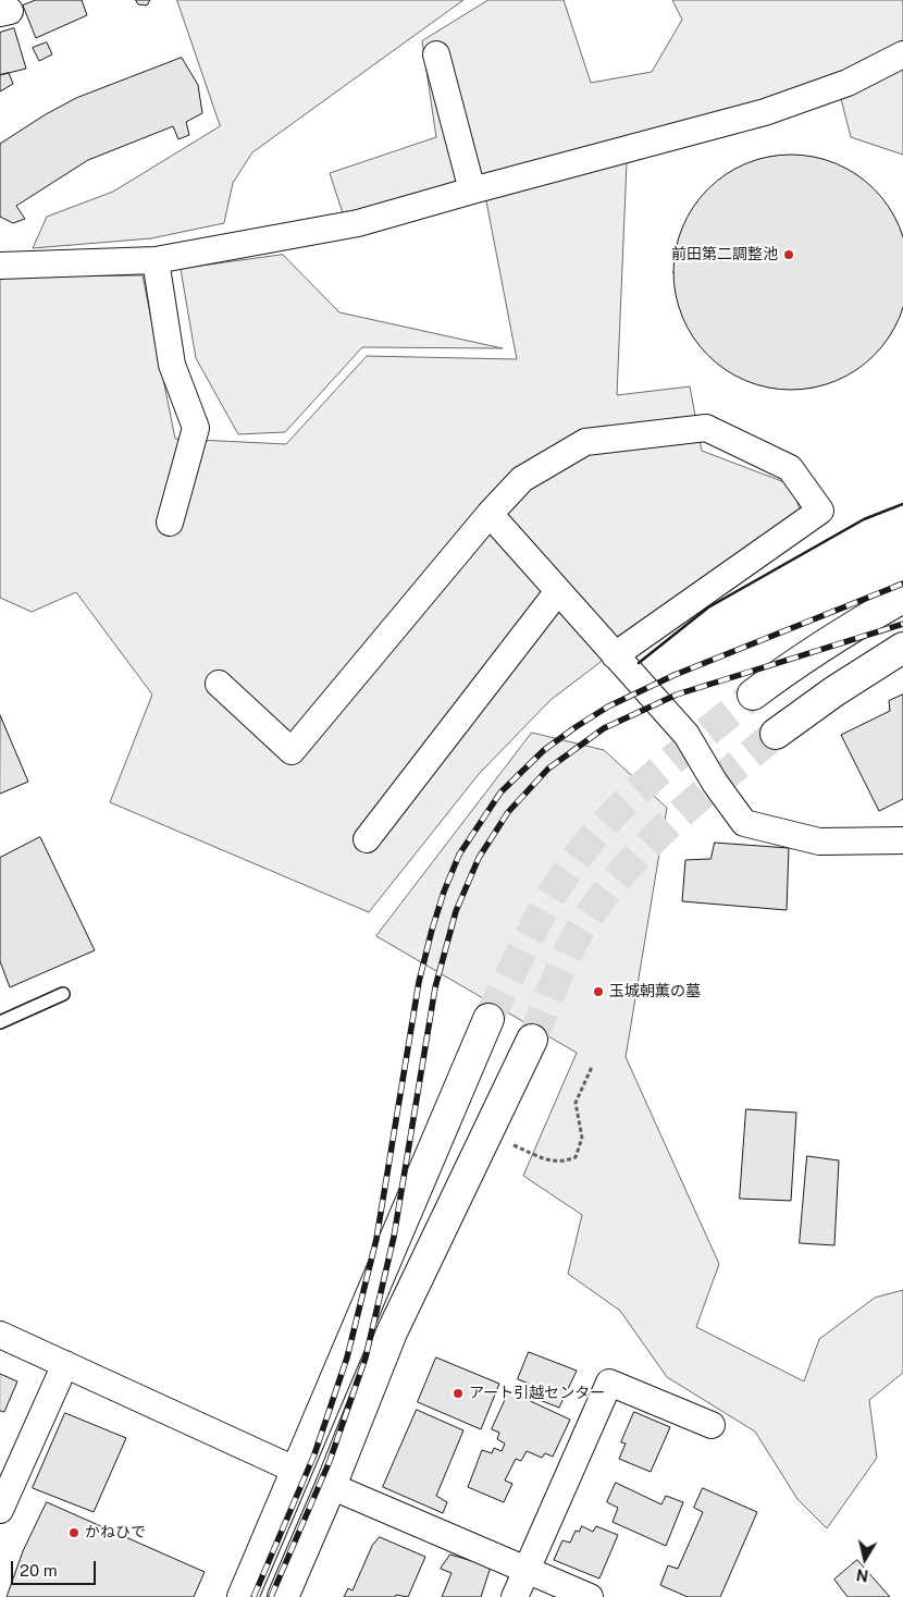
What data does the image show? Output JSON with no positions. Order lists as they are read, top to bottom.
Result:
{
  "places": [
    "前田第二調整池",
    "玉城朝薫の墓",
    "アート引越センター",
    "かねひで"
  ],
  "scale_bar": "20 m",
  "north": "bottom"
}
